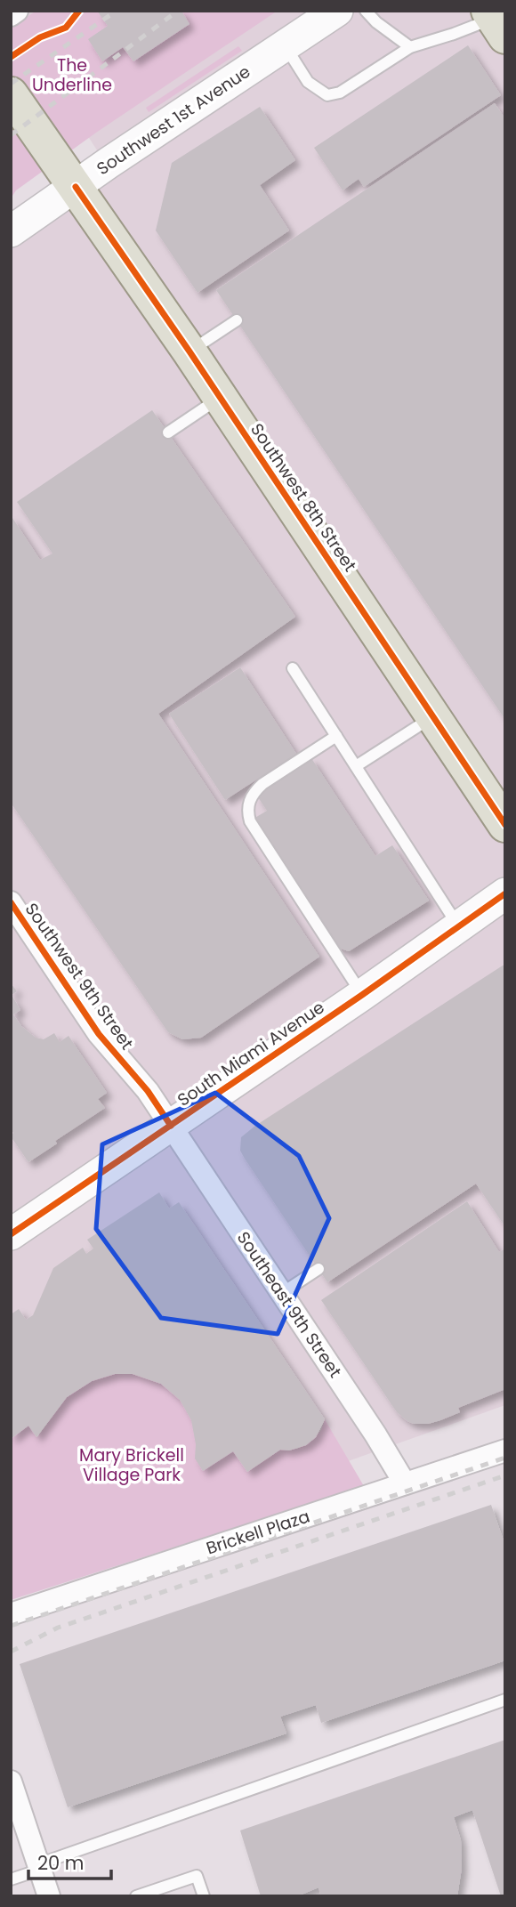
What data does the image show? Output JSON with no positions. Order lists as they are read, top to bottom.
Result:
{
  "streets": {
    "main road": ["Southwest 1st Avenue", "Southwest 8th Street", "South Miami Avenue"],
    "street": ["Southwest 9th Street", "Southeast 9th Street", "Brickell Plaza"]
  },
  "crossings": [
    ["Southwest 1st Avenue", "Southwest 8th Street"],
    ["Southwest 9th Street", "South Miami Avenue"],
    ["Southwest 9th Street", "Southeast 9th Street"],
    ["South Miami Avenue", "Southeast 9th Street"],
    ["Southeast 9th Street", "Brickell Plaza"]
  ],
  "parks": ["The Underline", "Mary Brickell Village Park"],
  "scale_bar": "20 m"
}
